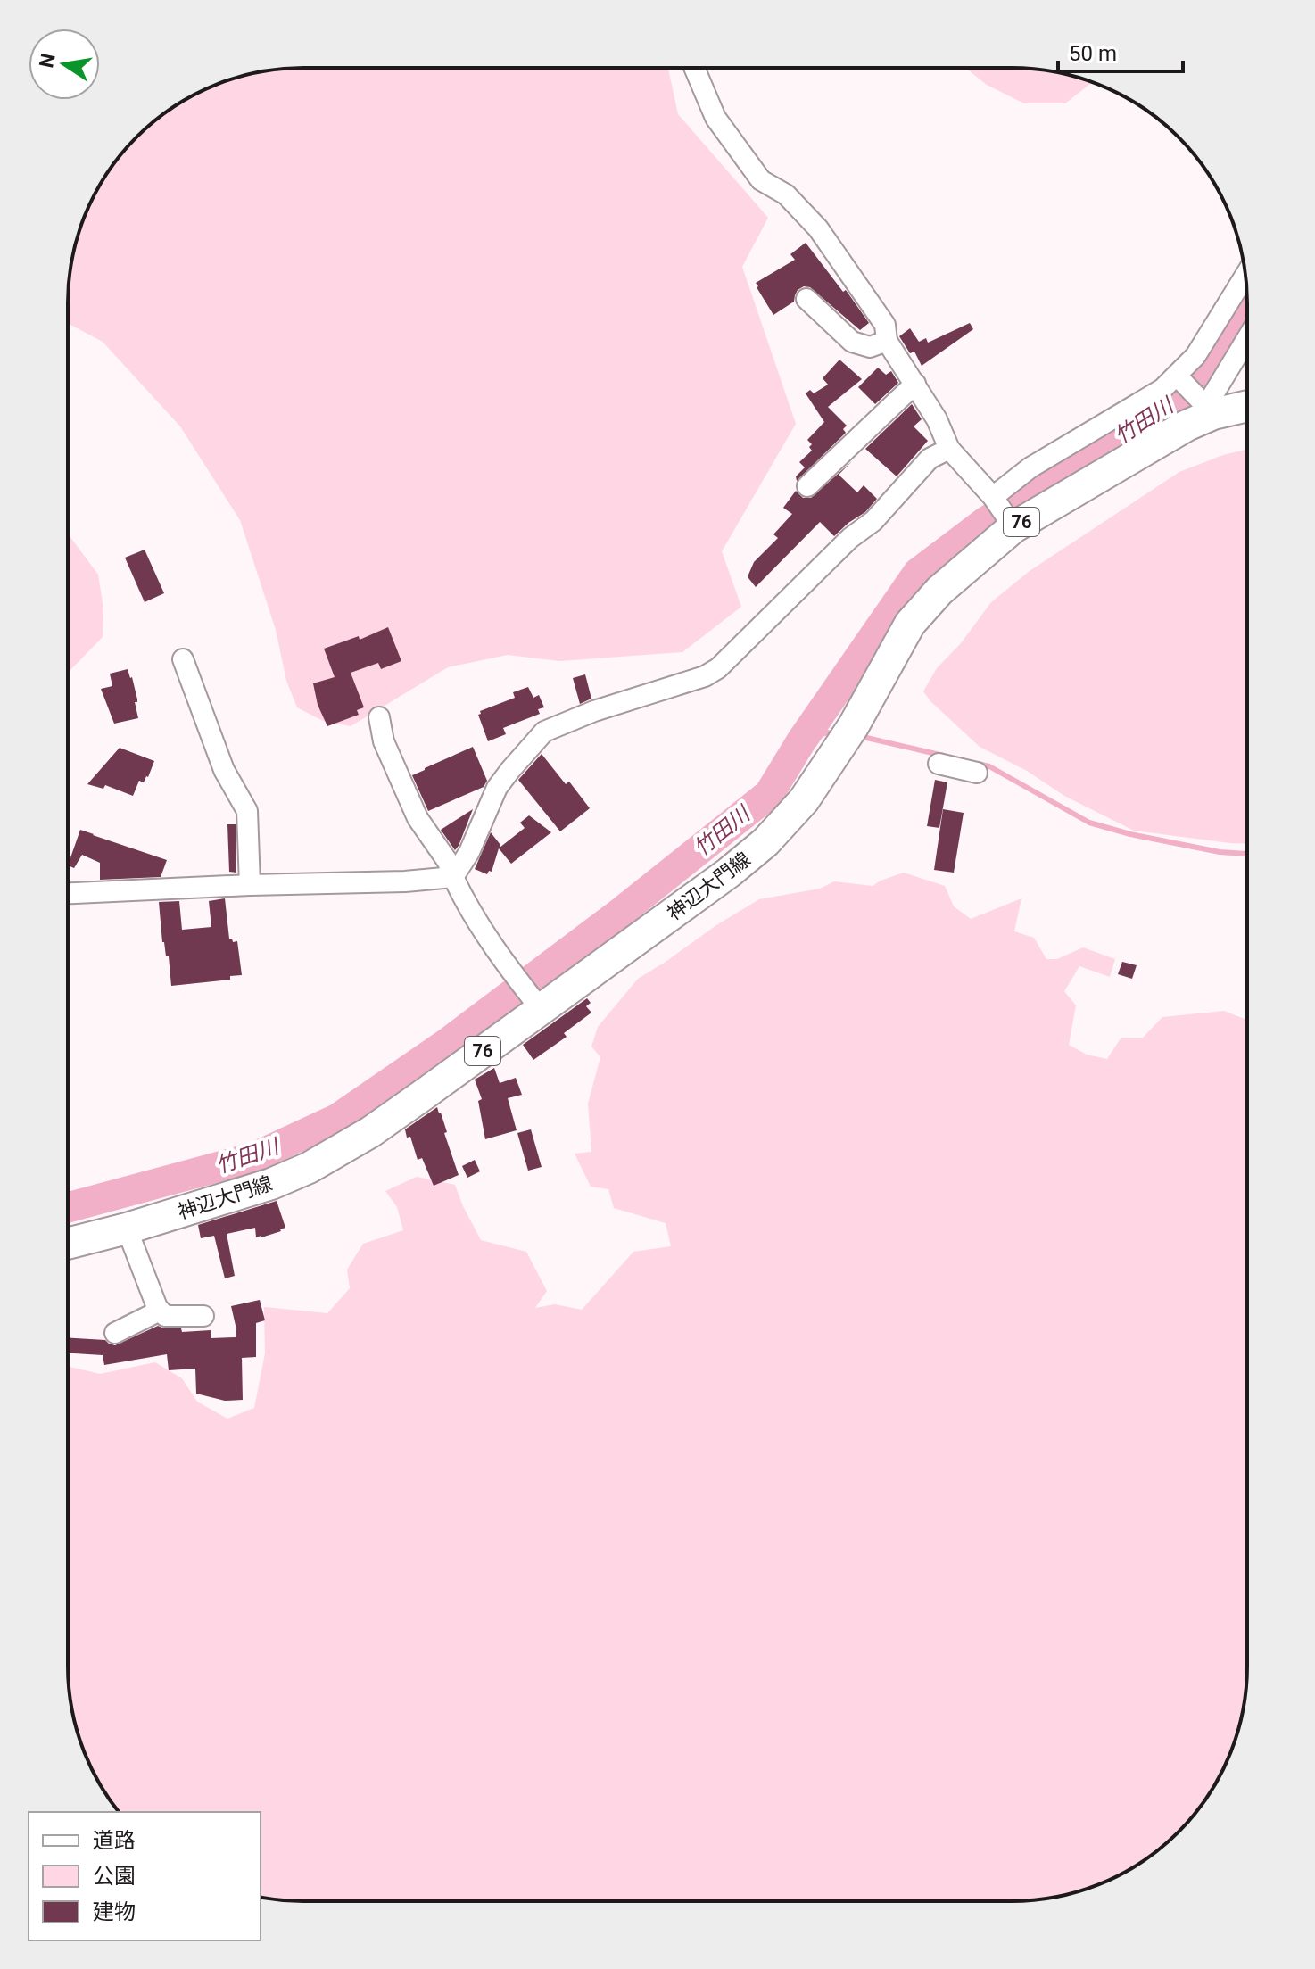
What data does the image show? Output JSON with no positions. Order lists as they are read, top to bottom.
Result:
{
  "streets": {
    "main road": ["76", "神辺大門線"]
  },
  "water": ["竹田川"],
  "legend": ["道路", "公園", "建物"],
  "scale_bar": "50 m",
  "north": "left"
}
